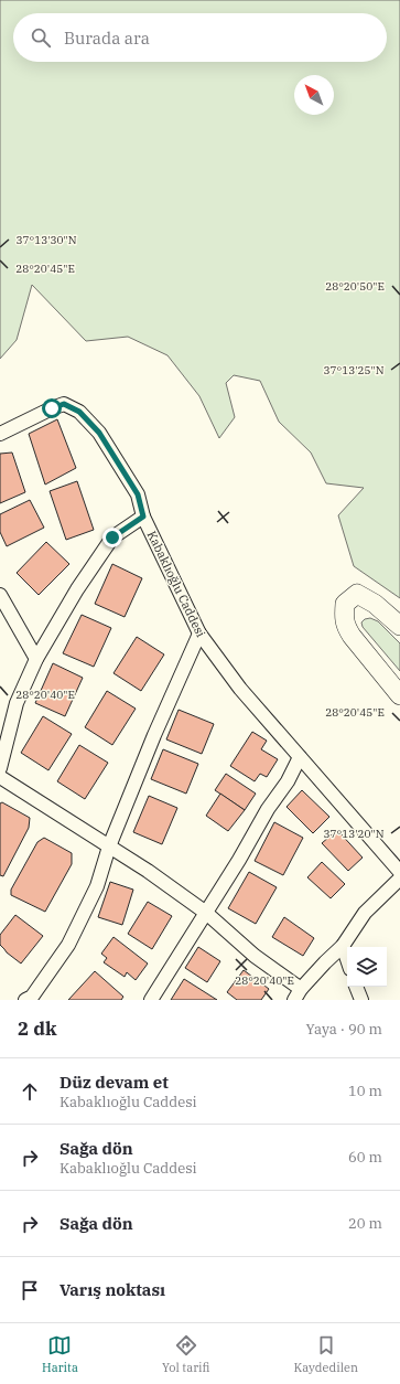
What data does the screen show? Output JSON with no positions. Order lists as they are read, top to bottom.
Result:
{
  "streets": {
    "street": ["Kabaklıoğlu Caddesi"]
  },
  "north": "top left",
  "page": {
    "search": "Burada ara",
    "heading": ["2 dk", "Yaya · 90 m"],
    "list": [
      ["Düz devam et", "Kabaklıoğlu Caddesi", "10 m"],
      ["Sağa dön", "Kabaklıoğlu Caddesi", "60 m"],
      ["Sağa dön", "20 m"],
      "Varış noktası"
    ],
    "nav": ["Harita", "Yol tarifi", "Kaydedilen"]
  },
  "coordinates": [
    "37°13'30\"N",
    "28°20'45\"E",
    "28°20'50\"E",
    "37°13'25\"N",
    "28°20'40\"E",
    "37°13'20\"N"
  ]
}
